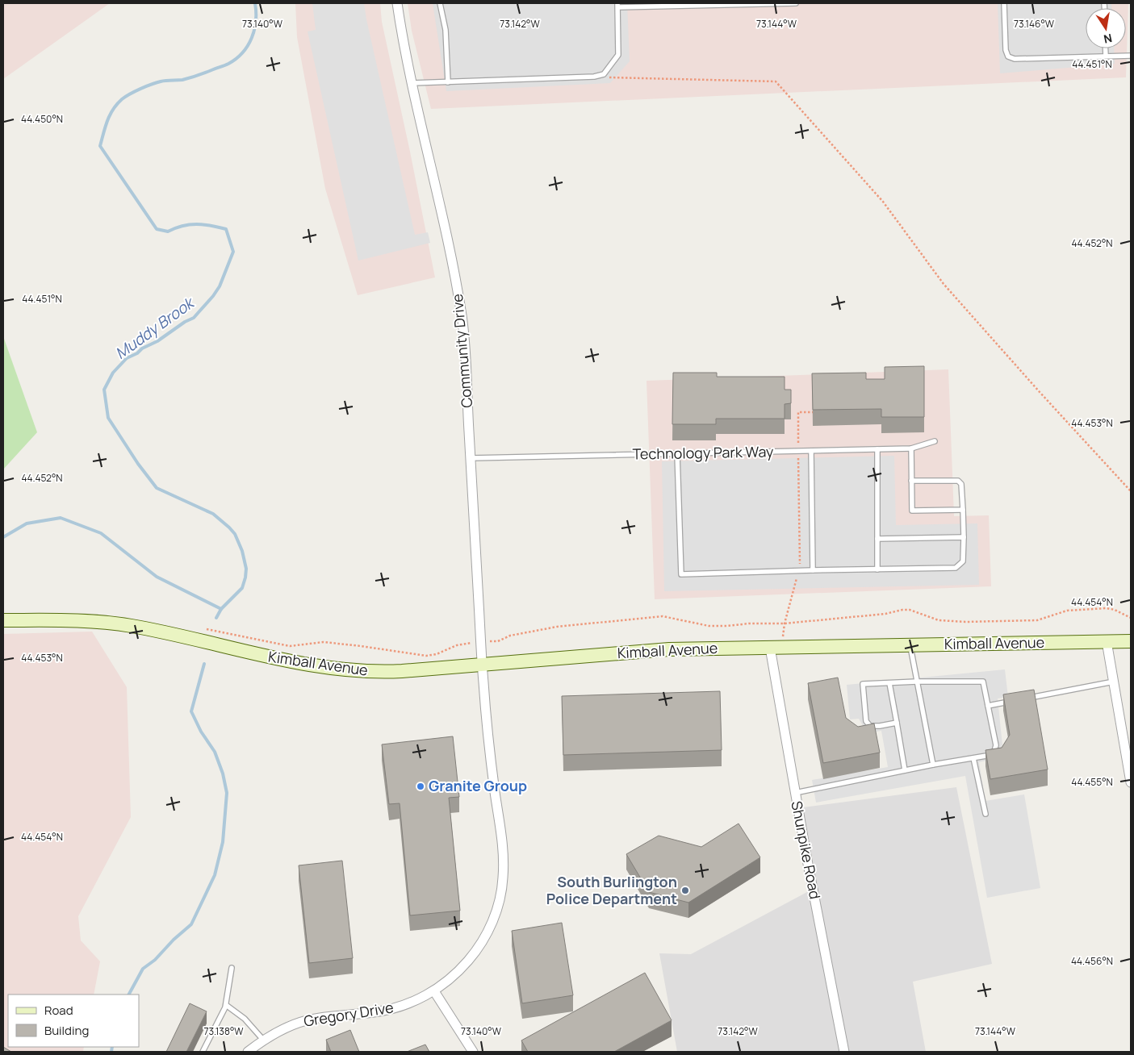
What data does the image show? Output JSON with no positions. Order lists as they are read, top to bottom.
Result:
{
  "streets": {
    "main road": ["Kimball Avenue"],
    "street": ["Community Drive", "Shunpike Road", "Gregory Drive"],
    "lane": ["Technology Park Way"]
  },
  "crossings": [
    ["Community Drive", "Technology Park Way"],
    ["Community Drive", "Kimball Avenue"],
    ["Community Drive", "Gregory Drive"],
    ["Kimball Avenue", "Shunpike Road"]
  ],
  "water": ["Muddy Brook"],
  "places": ["Granite Group", "South Burlington Police Department"],
  "legend": ["Road", "Building"],
  "north": "bottom",
  "coordinates": [
    "73.140°W",
    "73.142°W",
    "73.144°W",
    "73.146°W",
    "44.451°N",
    "44.450°N",
    "44.452°N",
    "44.453°N",
    "44.454°N",
    "44.455°N",
    "44.456°N",
    "73.138°W"
  ]
}
